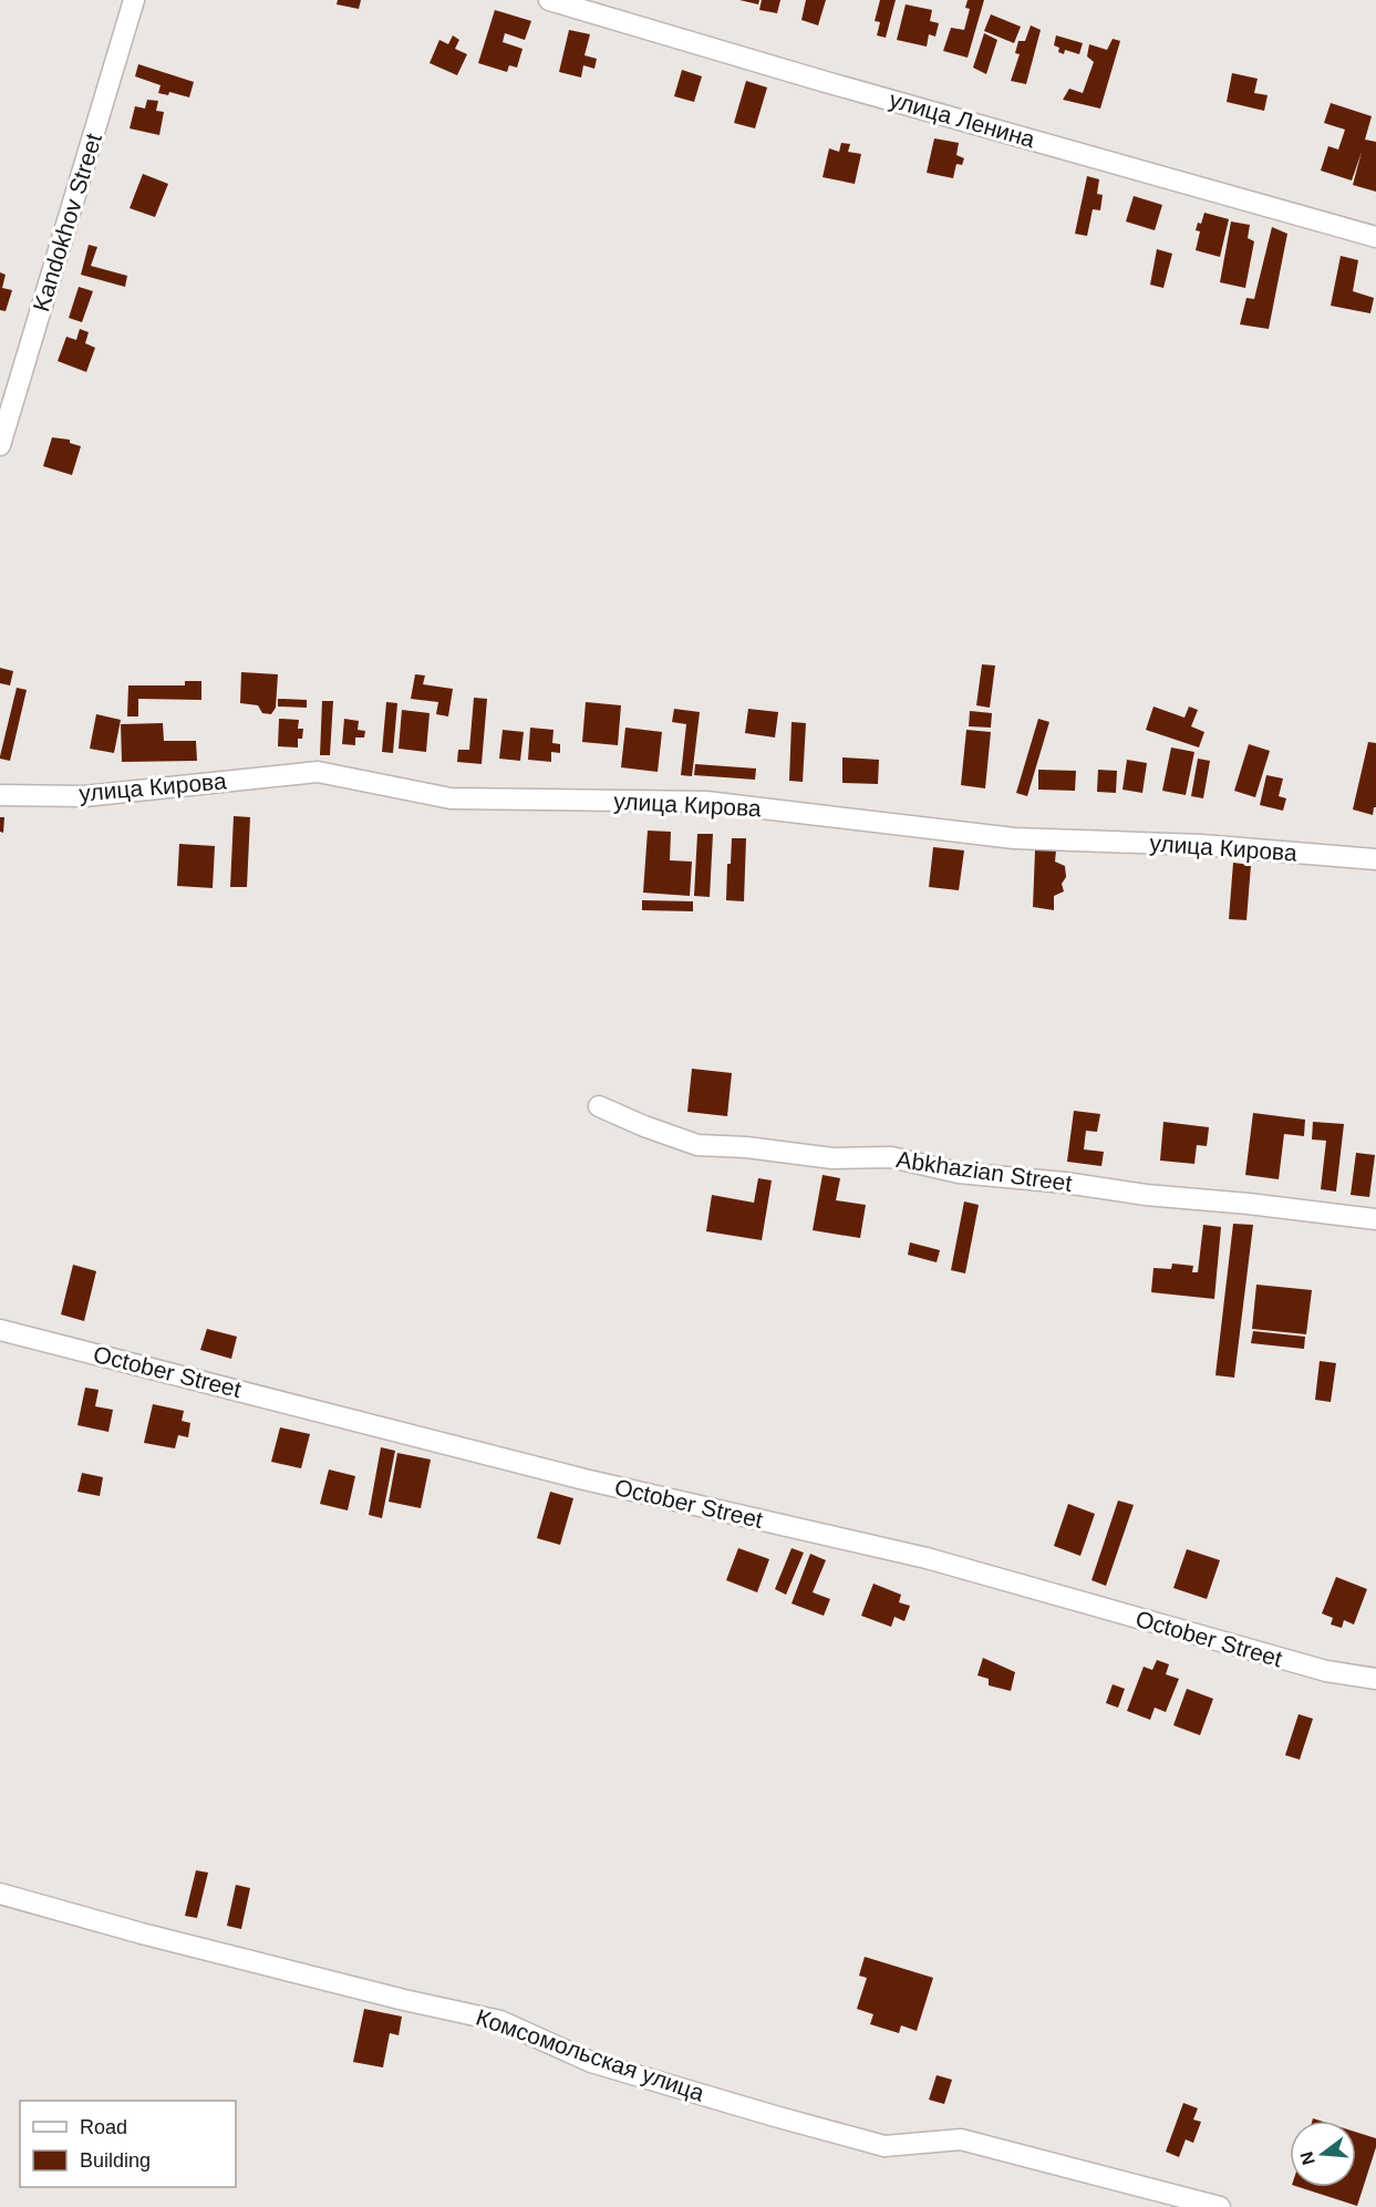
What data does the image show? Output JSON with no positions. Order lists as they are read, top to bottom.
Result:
{
  "streets": {
    "street": [
      "улица Ленина",
      "Kandokhov Street",
      "улица Кирова",
      "Abkhazian Street",
      "October Street",
      "Комсомольская улица"
    ]
  },
  "legend": ["Road", "Building"],
  "north": "left"
}
